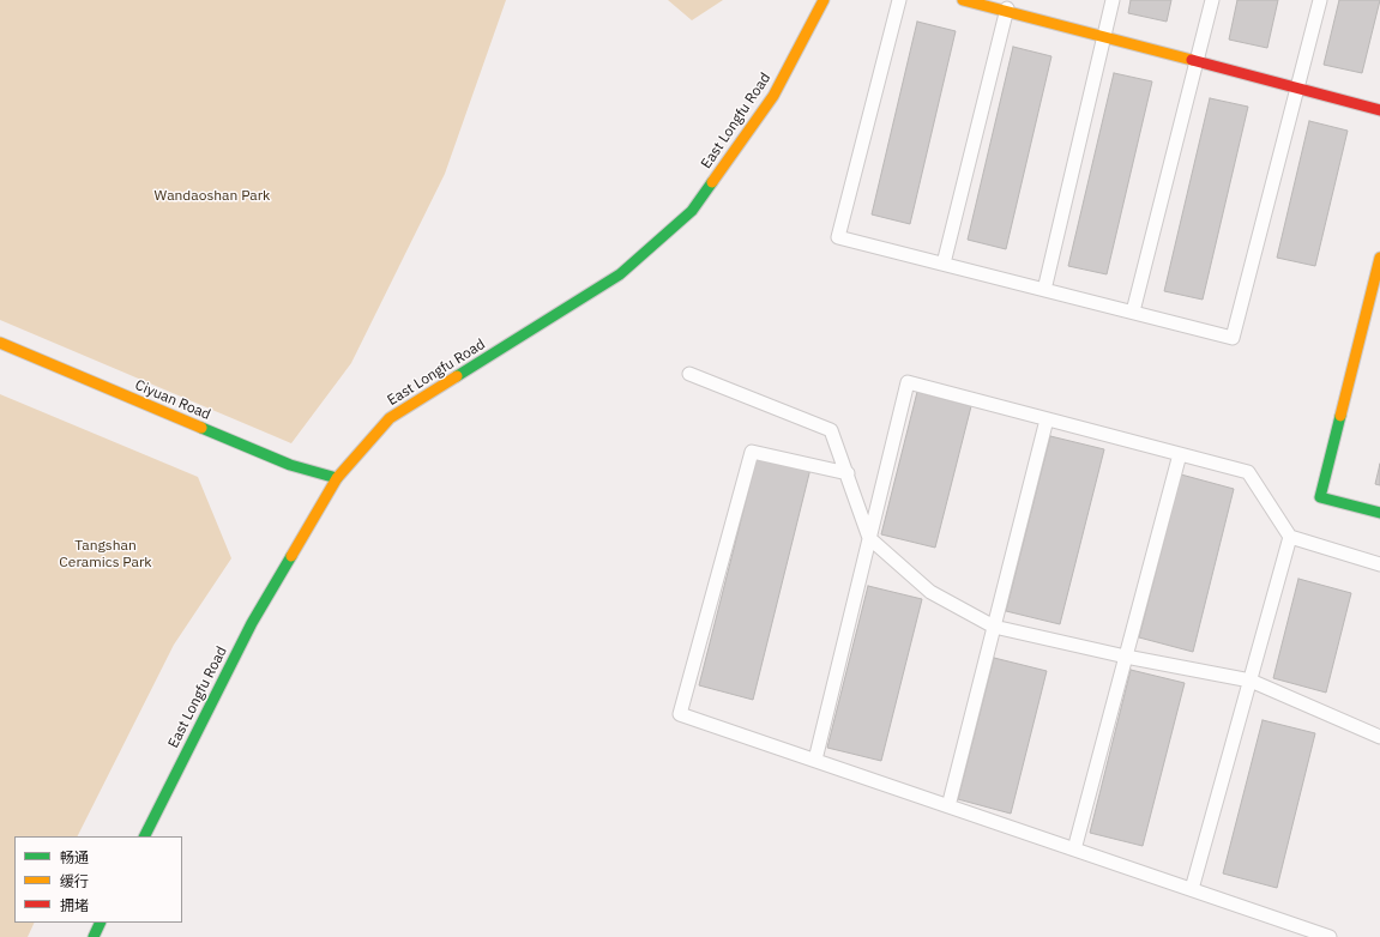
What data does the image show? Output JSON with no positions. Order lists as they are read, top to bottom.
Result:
{
  "streets": {
    "main road": ["East Longfu Road", "Ciyuan Road"]
  },
  "crossings": [
    ["East Longfu Road", "Ciyuan Road"]
  ],
  "parks": ["Wandaoshan Park", "Tangshan Ceramics Park"],
  "legend": ["畅通", "缓行", "拥堵"]
}
